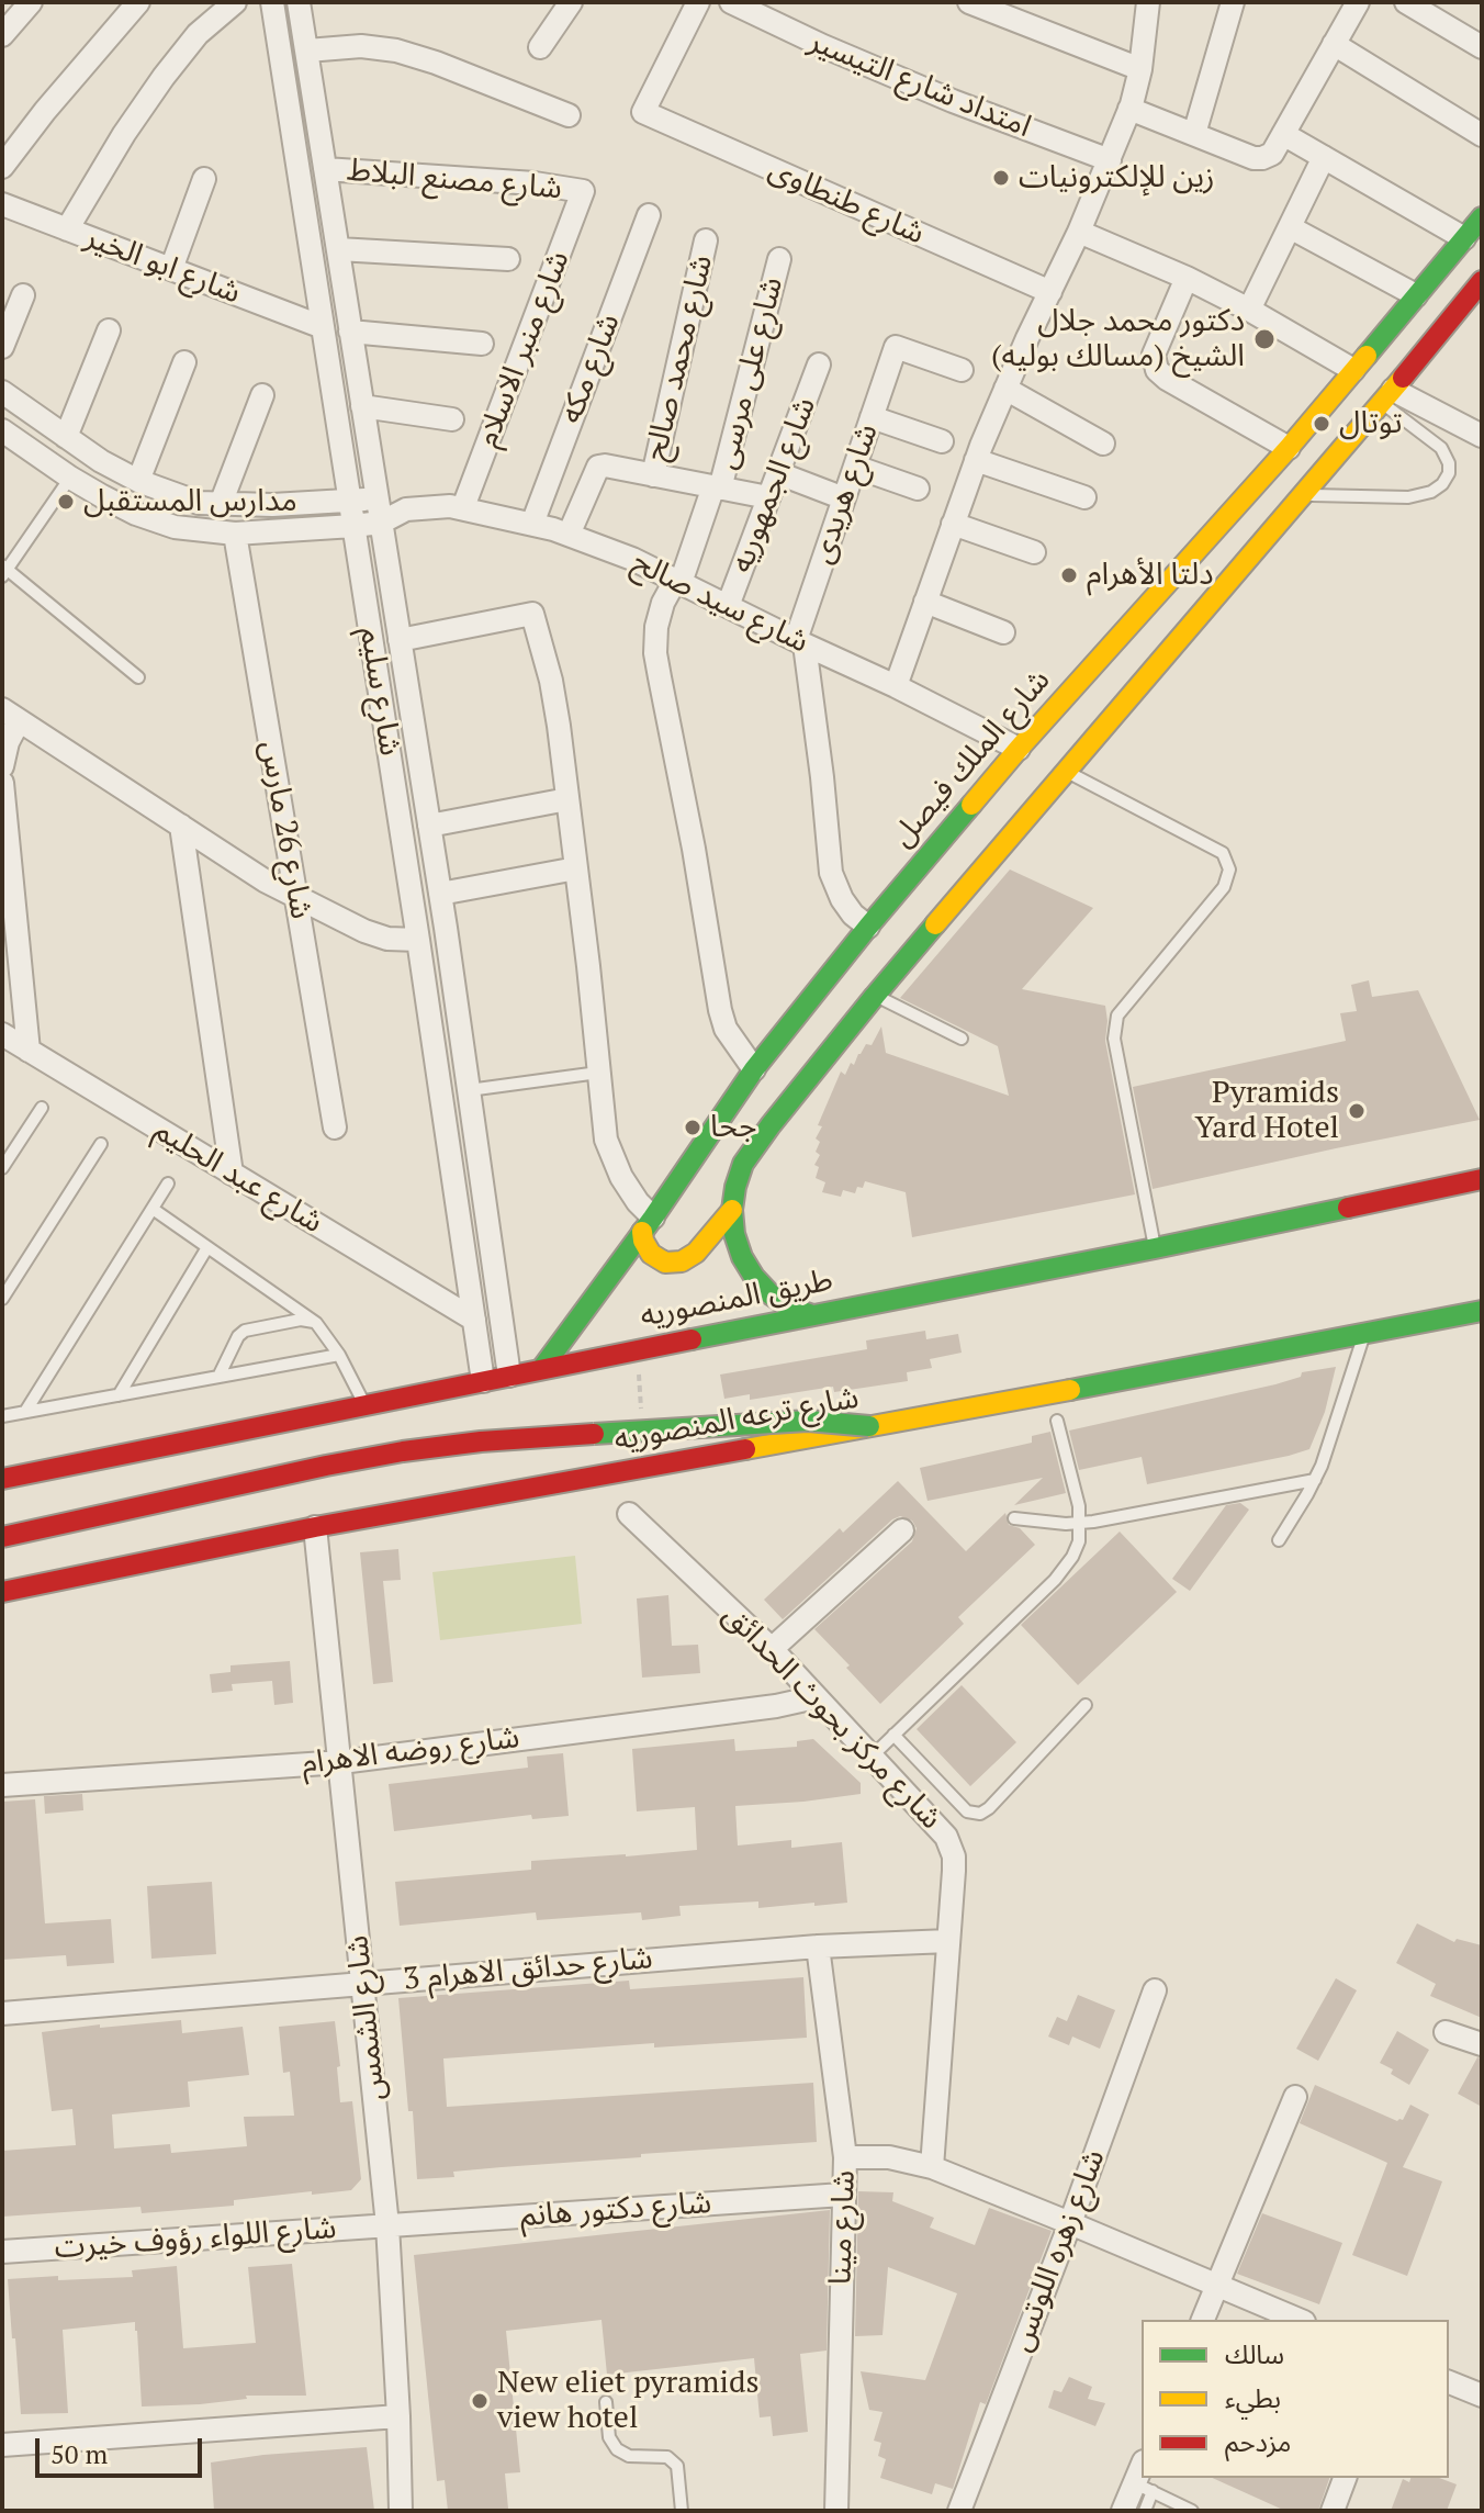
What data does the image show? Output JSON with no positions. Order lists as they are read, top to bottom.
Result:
{
  "streets": {
    "main road": ["شارع الملك فيصل", "طريق المنصوريه", "شارع ترعه المنصوريه"],
    "street": [
      "امتداد شارع التيسير",
      "شارع مصنع البلاط",
      "شارع طنطاوى",
      "شارع ابو الخير",
      "شارع منبر الاسلام",
      "شارع محمد صالح",
      "شارع مكه",
      "شارع على مرسى",
      "شارع الجمهوريه",
      "شارع هريدى",
      "شارع سيد صالح",
      "شارع سليم",
      "شارع 26 مارس",
      "شارع عبد الحليم",
      "شارع مركز بحوث الحدائق",
      "شارع روضه الاهرام",
      "شارع حدائق الاهرام 3",
      "شارع الشمس",
      "شارع دكتور هانم",
      "شارع مينا",
      "شارع اللواء رؤوف خيرت",
      "شارع زهره اللوتس"
    ]
  },
  "crossings": [
    ["شارع مصنع البلاط", "شارع منبر الاسلام"],
    ["شارع مصنع البلاط", "شارع سليم"],
    ["شارع ابو الخير", "شارع سليم"],
    ["شارع منبر الاسلام", "شارع سيد صالح"],
    ["شارع مكه", "شارع سيد صالح"],
    ["شارع على مرسى", "شارع سيد صالح"],
    ["شارع على مرسى", "شارع الملك فيصل"],
    ["شارع الجمهوريه", "شارع سيد صالح"],
    ["شارع هريدى", "شارع سيد صالح"],
    ["شارع سيد صالح", "شارع الملك فيصل"],
    ["شارع سليم", "شارع عبد الحليم"],
    ["شارع سليم", "طريق المنصوريه"],
    ["شارع الملك فيصل", "طريق المنصوريه"],
    ["شارع ترعه المنصوريه", "شارع الشمس"],
    ["شارع مركز بحوث الحدائق", "شارع روضه الاهرام"],
    ["شارع مركز بحوث الحدائق", "شارع حدائق الاهرام 3"],
    ["شارع روضه الاهرام", "شارع الشمس"],
    ["شارع حدائق الاهرام 3", "شارع الشمس"],
    ["شارع حدائق الاهرام 3", "شارع مينا"],
    ["شارع الشمس", "شارع دكتور هانم"],
    ["شارع الشمس", "شارع اللواء رؤوف خيرت"],
    ["شارع دكتور هانم", "شارع مينا"],
    ["شارع دكتور هانم", "شارع اللواء رؤوف خيرت"]
  ],
  "places": [
    "زين للإلكترونيات",
    "دكتور محمد جلال الشيخ (مسالك بوليه)",
    "توتال",
    "مدارس المستقبل",
    "دلتا الأهرام",
    "Pyramids Yard Hotel",
    "جحا",
    "New eliet pyramids view hotel"
  ],
  "legend": ["سالك", "بطيء", "مزدحم"],
  "scale_bar": "50 m"
}
